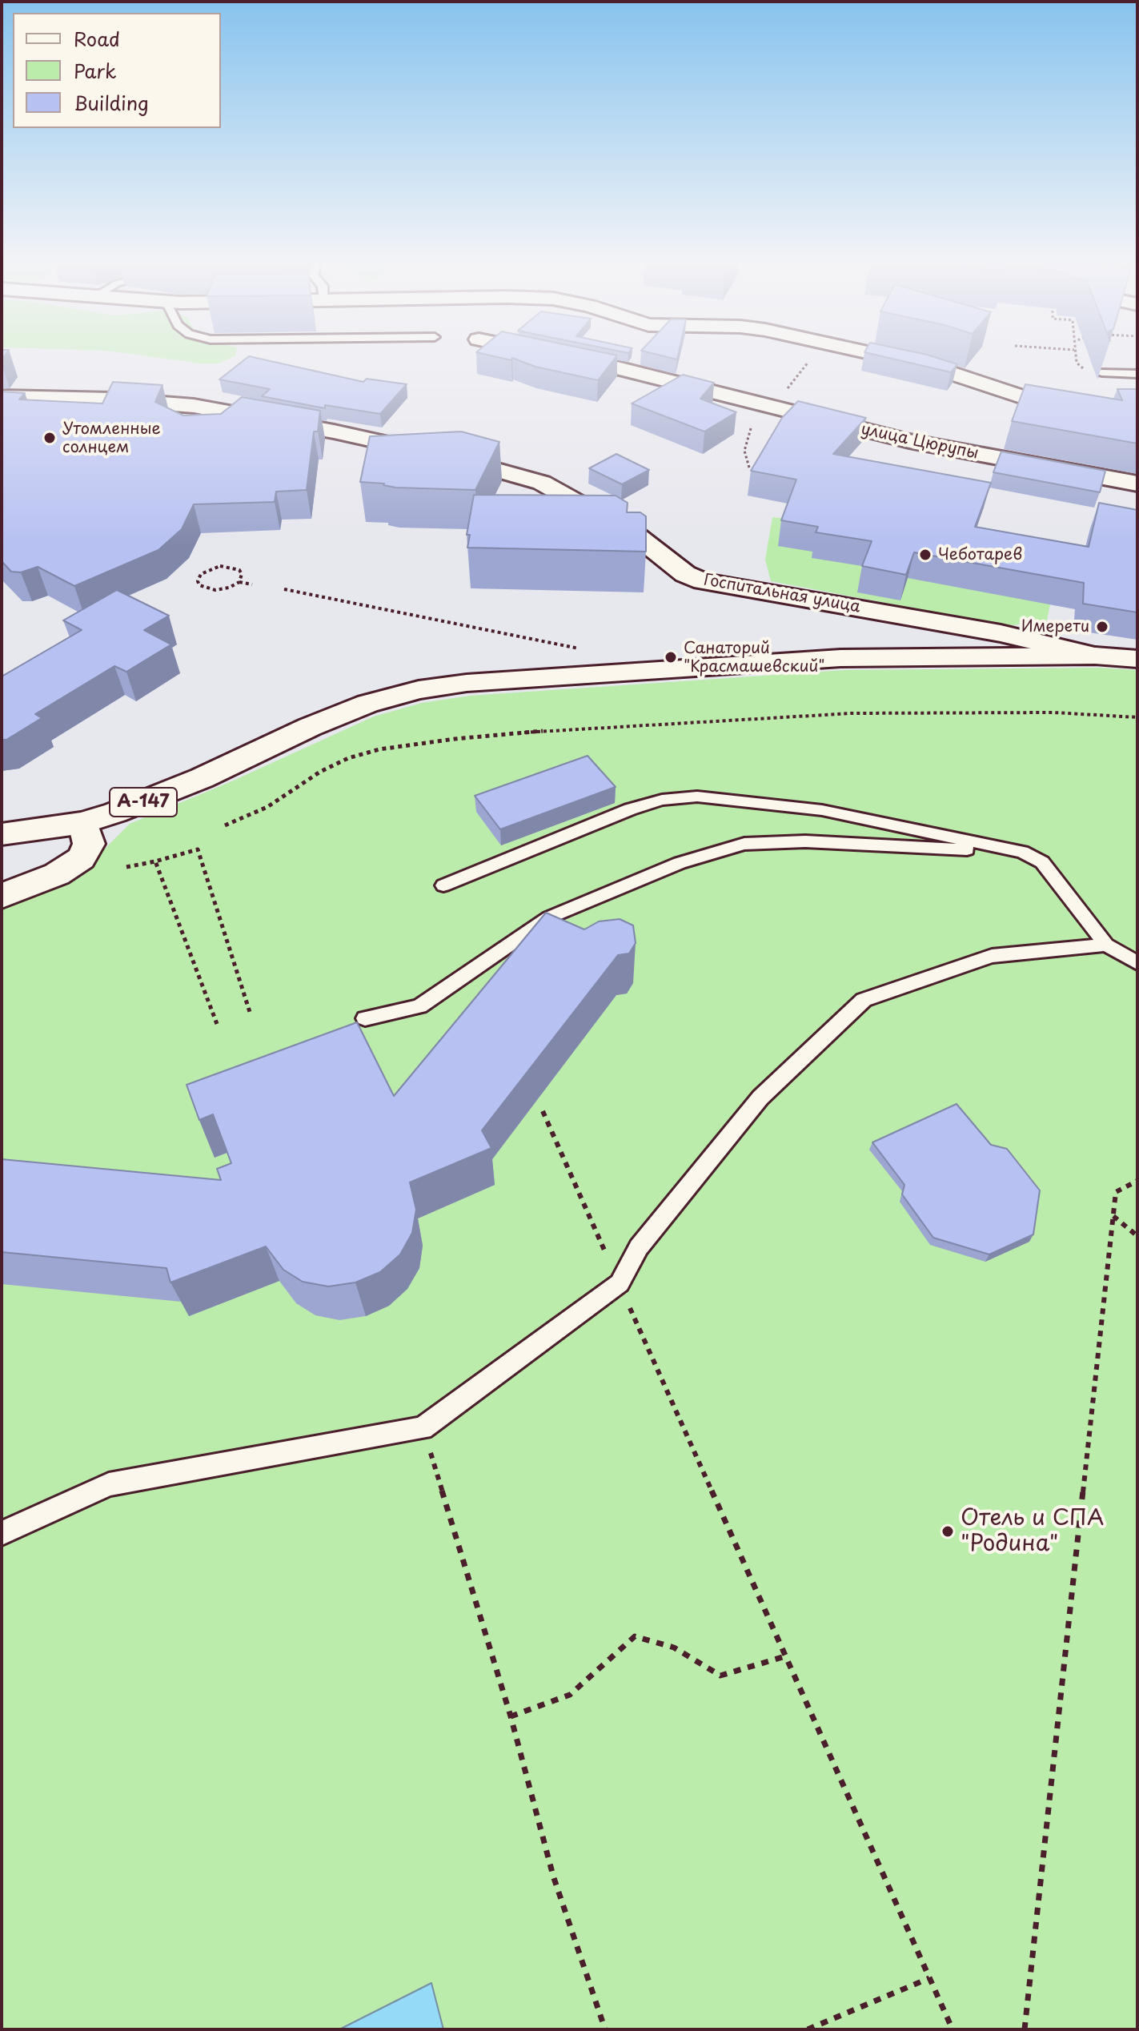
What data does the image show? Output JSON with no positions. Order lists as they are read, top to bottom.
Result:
{
  "streets": {
    "street": ["улица Цюрупы", "Госпитальная улица", "А-147"]
  },
  "crossings": [
    ["Госпитальная улица", "А-147"]
  ],
  "places": [
    "Утомленные солнцем",
    "Чеботарев",
    "Имерети",
    "Санаторий \"Красмашевский\"",
    "Отель и СПА \"Родина\""
  ],
  "legend": ["Road", "Park", "Building"]
}
